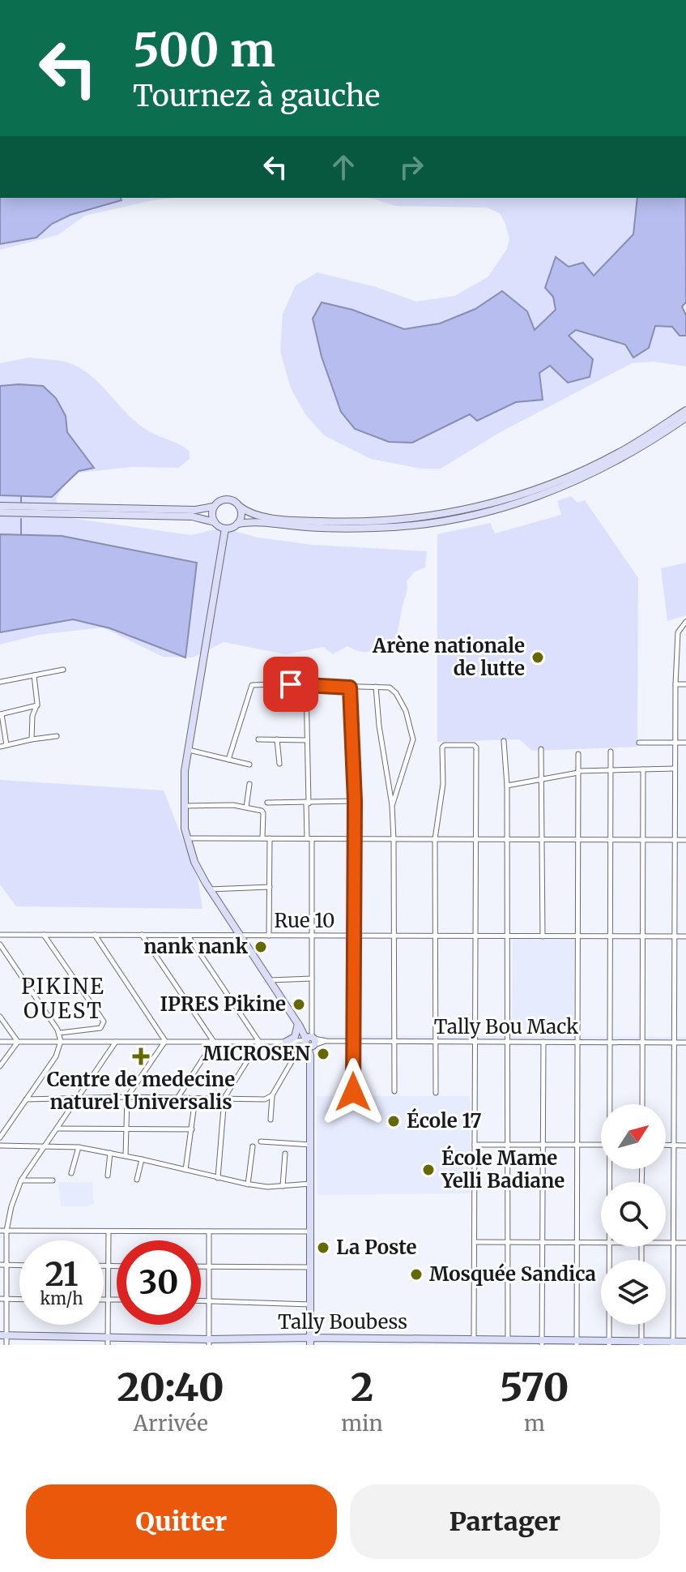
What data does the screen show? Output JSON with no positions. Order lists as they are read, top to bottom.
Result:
{
  "streets": {
    "street": ["Rue 10", "Tally Bou Mack", "Tally Boubess"]
  },
  "districts": ["PIKINE OUEST"],
  "places": {
    "other": [
      "Arène nationale de lutte",
      "nank nank",
      "IPRES Pikine",
      "MICROSEN",
      "École 17",
      "École Mame Yelli Badiane",
      "La Poste",
      "Mosquée Sandica"
    ],
    "health": ["Centre de medecine naturel Universalis"]
  },
  "north": "top right",
  "page": {
    "turn": ["500 m", "Tournez à gauche"],
    "speed": "21 km/h",
    "limit": "30",
    "eta": [
      "20:40",
      "Arrivée",
      "2",
      "min",
      "570",
      "m"
    ],
    "buttons": ["Quitter", "Partager"]
  }
}
